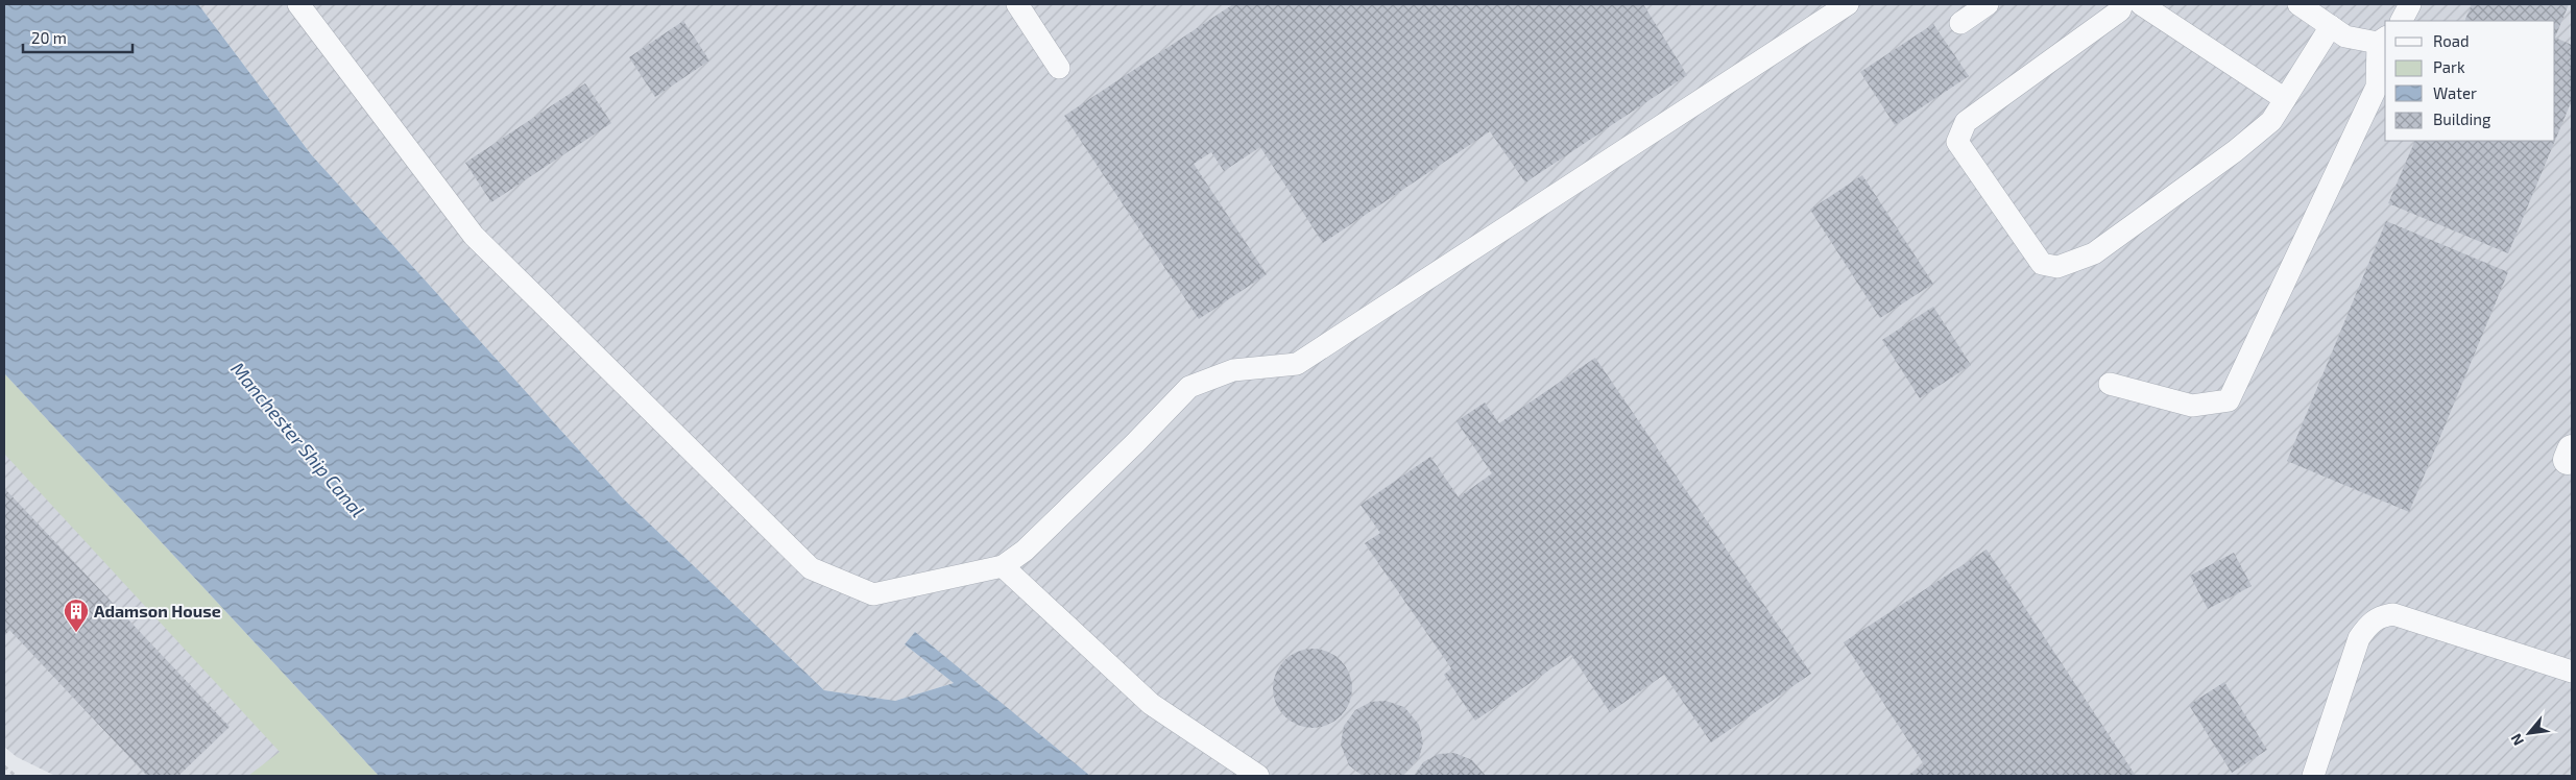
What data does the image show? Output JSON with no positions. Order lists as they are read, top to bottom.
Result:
{
  "water": ["Manchester Ship Canal"],
  "places": {
    "building": ["Adamson House"]
  },
  "legend": [
    "Road",
    "Park",
    "Water",
    "Building"
  ],
  "scale_bar": "20 m",
  "north": "bottom left"
}
